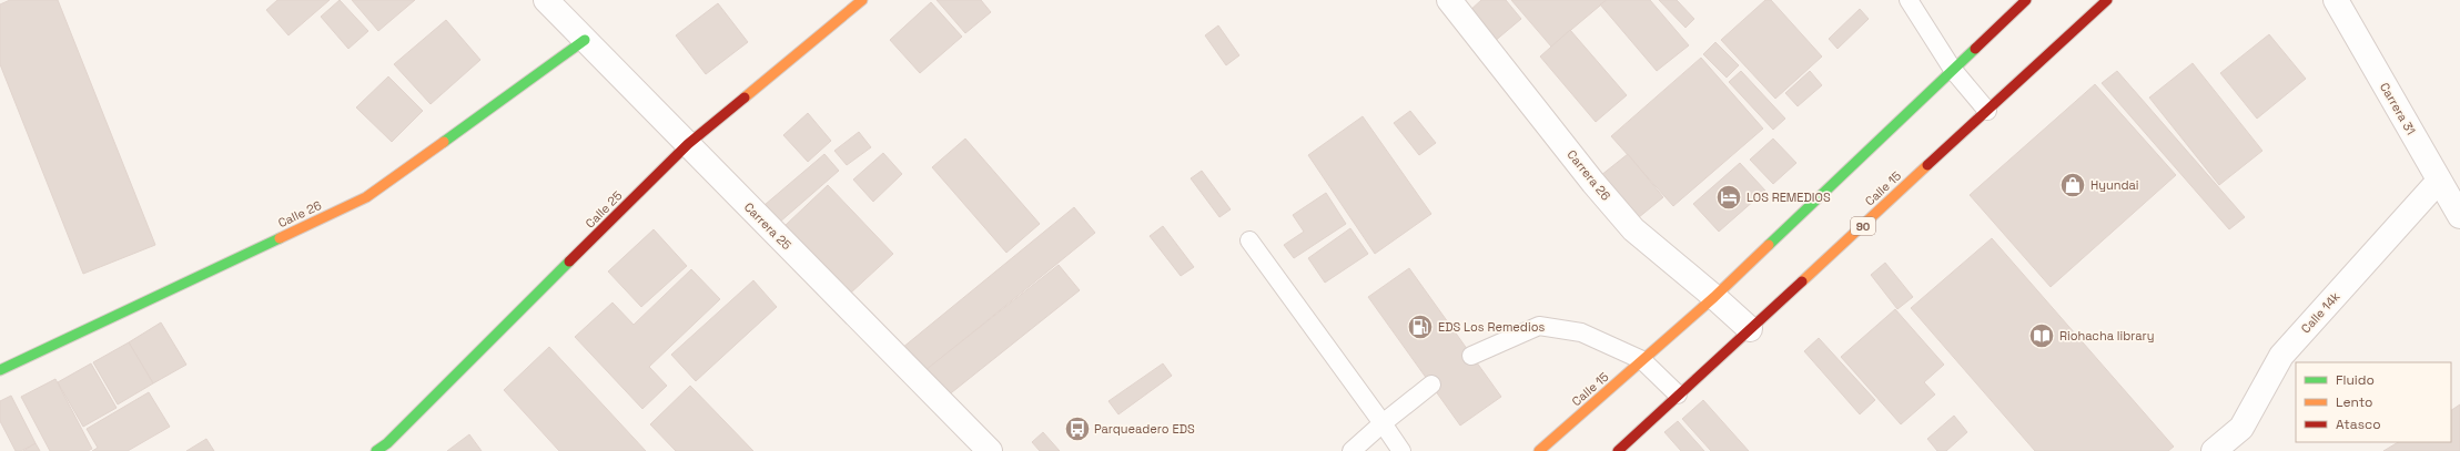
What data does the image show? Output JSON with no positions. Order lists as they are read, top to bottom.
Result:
{
  "streets": {
    "main road": [
      "Calle 15",
      "Calle 25",
      "Calle 26",
      "90"
    ],
    "street": [
      "Carrera 31",
      "Carrera 26",
      "Carrera 25",
      "Calle 14k"
    ]
  },
  "crossings": [
    ["Carrera 31", "Calle 14k"],
    ["Carrera 26", "Calle 15"],
    ["Calle 25", "Carrera 25"],
    ["Calle 26", "Carrera 25"]
  ],
  "places": {
    "shop": ["Hyundai"],
    "hotel": ["LOS REMEDIOS"],
    "fuel station": ["EDS Los Remedios"],
    "library": ["Riohacha library"],
    "bus stop": ["Parqueadero EDS"]
  },
  "legend": ["Fluido", "Lento", "Atasco"]
}
